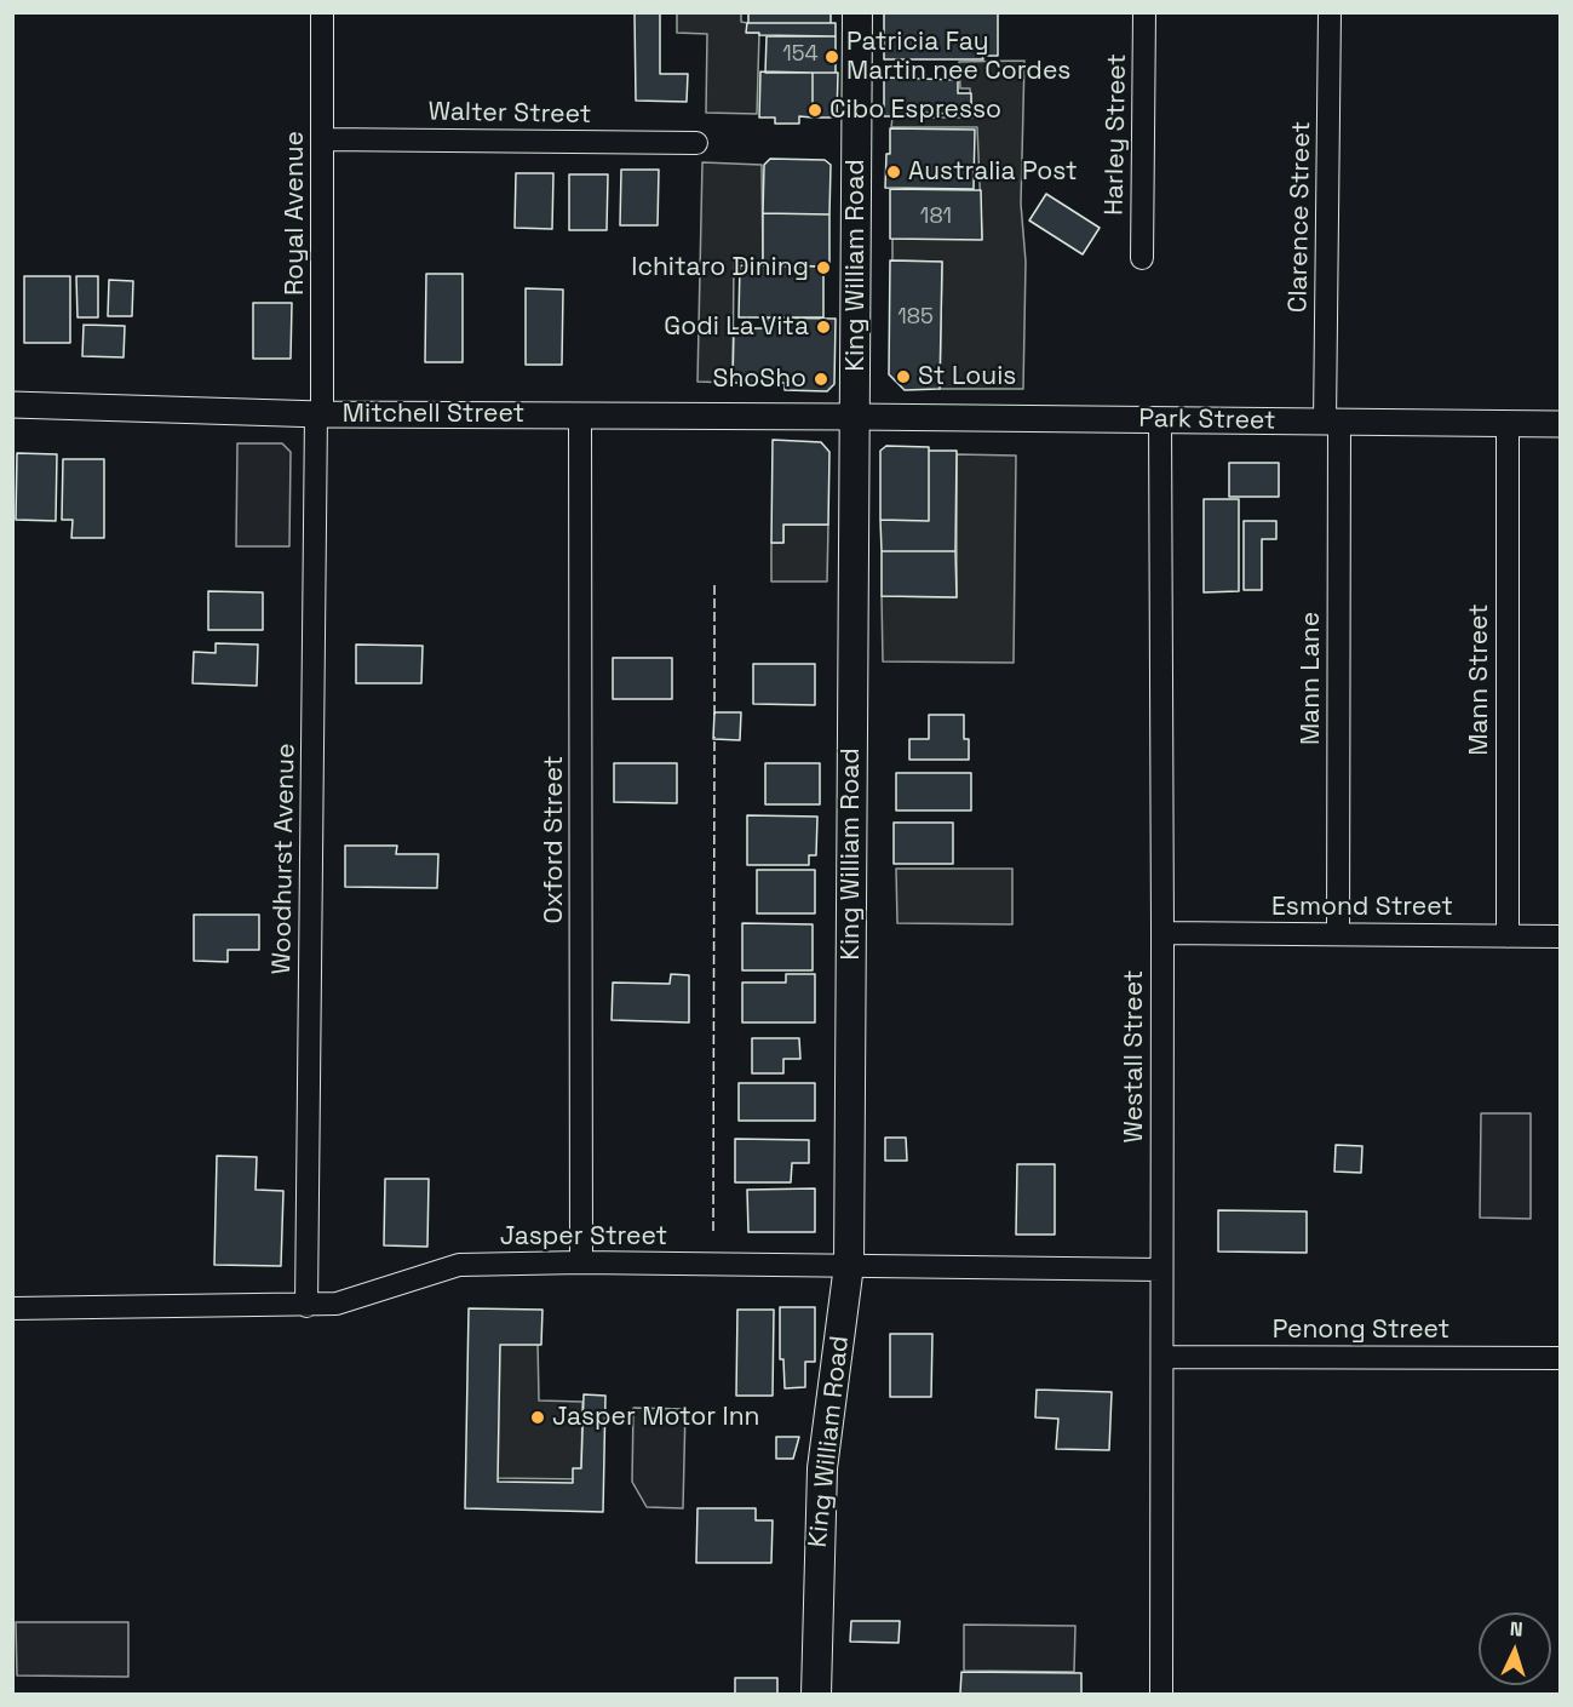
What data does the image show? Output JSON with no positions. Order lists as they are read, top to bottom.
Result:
{
  "streets": {
    "main road": ["King William Road"],
    "street": [
      "Walter Street",
      "Harley Street",
      "Royal Avenue",
      "Clarence Street",
      "Mitchell Street",
      "Park Street",
      "Mann Lane",
      "Mann Street",
      "Oxford Street",
      "Woodhurst Avenue",
      "Esmond Street",
      "Westall Street",
      "Jasper Street",
      "Penong Street"
    ]
  },
  "crossings": [
    ["Walter Street", "Royal Avenue"],
    ["Royal Avenue", "Mitchell Street"],
    ["Royal Avenue", "Woodhurst Avenue"],
    ["Clarence Street", "Park Street"],
    ["Clarence Street", "Mann Lane"],
    ["King William Road", "Mitchell Street"],
    ["King William Road", "Park Street"],
    ["King William Road", "Jasper Street"],
    ["Mitchell Street", "Park Street"],
    ["Mitchell Street", "Oxford Street"],
    ["Mitchell Street", "Woodhurst Avenue"],
    ["Park Street", "Mann Lane"],
    ["Park Street", "Mann Street"],
    ["Park Street", "Westall Street"],
    ["Mann Lane", "Esmond Street"],
    ["Mann Street", "Esmond Street"],
    ["Oxford Street", "Jasper Street"],
    ["Woodhurst Avenue", "Jasper Street"],
    ["Esmond Street", "Westall Street"],
    ["Westall Street", "Jasper Street"],
    ["Westall Street", "Penong Street"]
  ],
  "places": [
    "Patricia Fay Martin nee Cordes",
    "Cibo Espresso",
    "Australia Post",
    "Ichitaro Dining",
    "Godi La Vita",
    "St Louis",
    "ShoSho",
    "Jasper Motor Inn"
  ],
  "house_numbers": ["154", "181", "185"],
  "north": "top"
}
